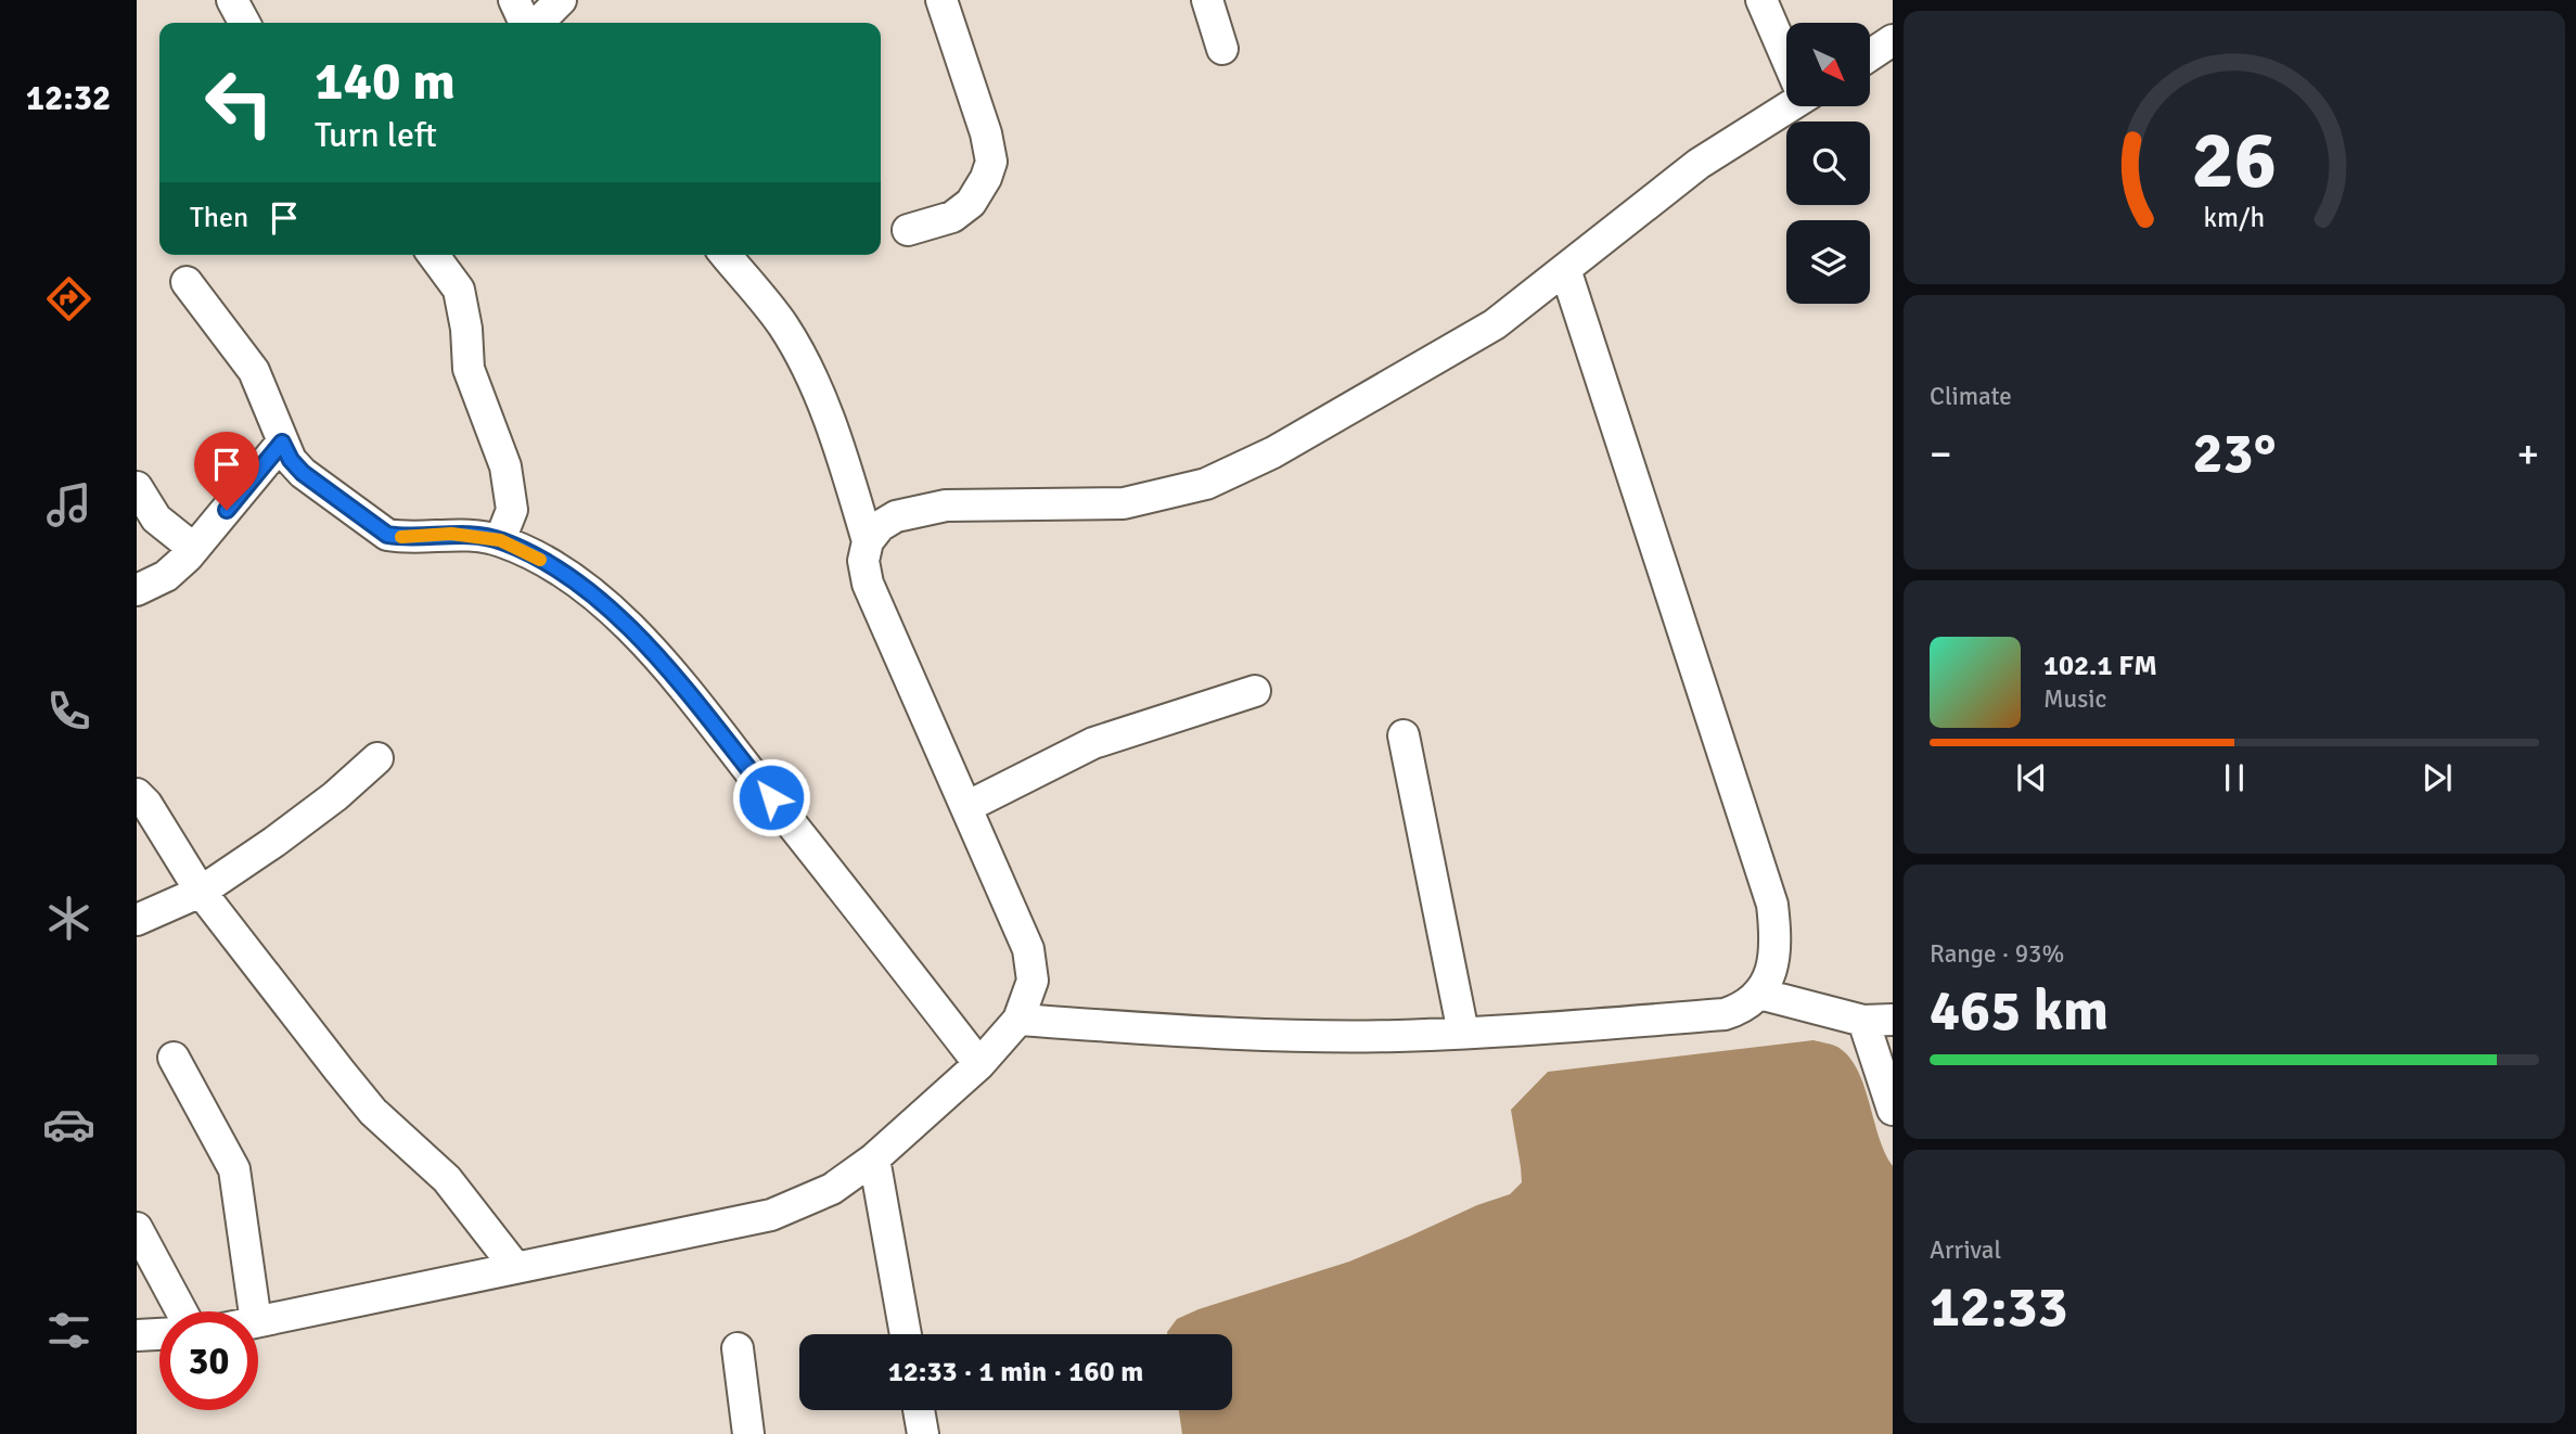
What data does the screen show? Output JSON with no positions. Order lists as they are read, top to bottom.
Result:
{
  "north": "bottom right",
  "page": {
    "tabs": "12:32",
    "turn": ["140 m", "Turn left"],
    "then": "Then",
    "tile": [
      "Climate",
      ["Range · 93%", "465 km"],
      ["Arrival", "12:33"]
    ],
    "heat": ["−", "23°", "+"],
    "song": ["102.1 FM", "Music"],
    "limit": "30",
    "trip": "12:33 · 1 min · 160 m",
    "gauge": ["26", "km/h"]
  }
}
